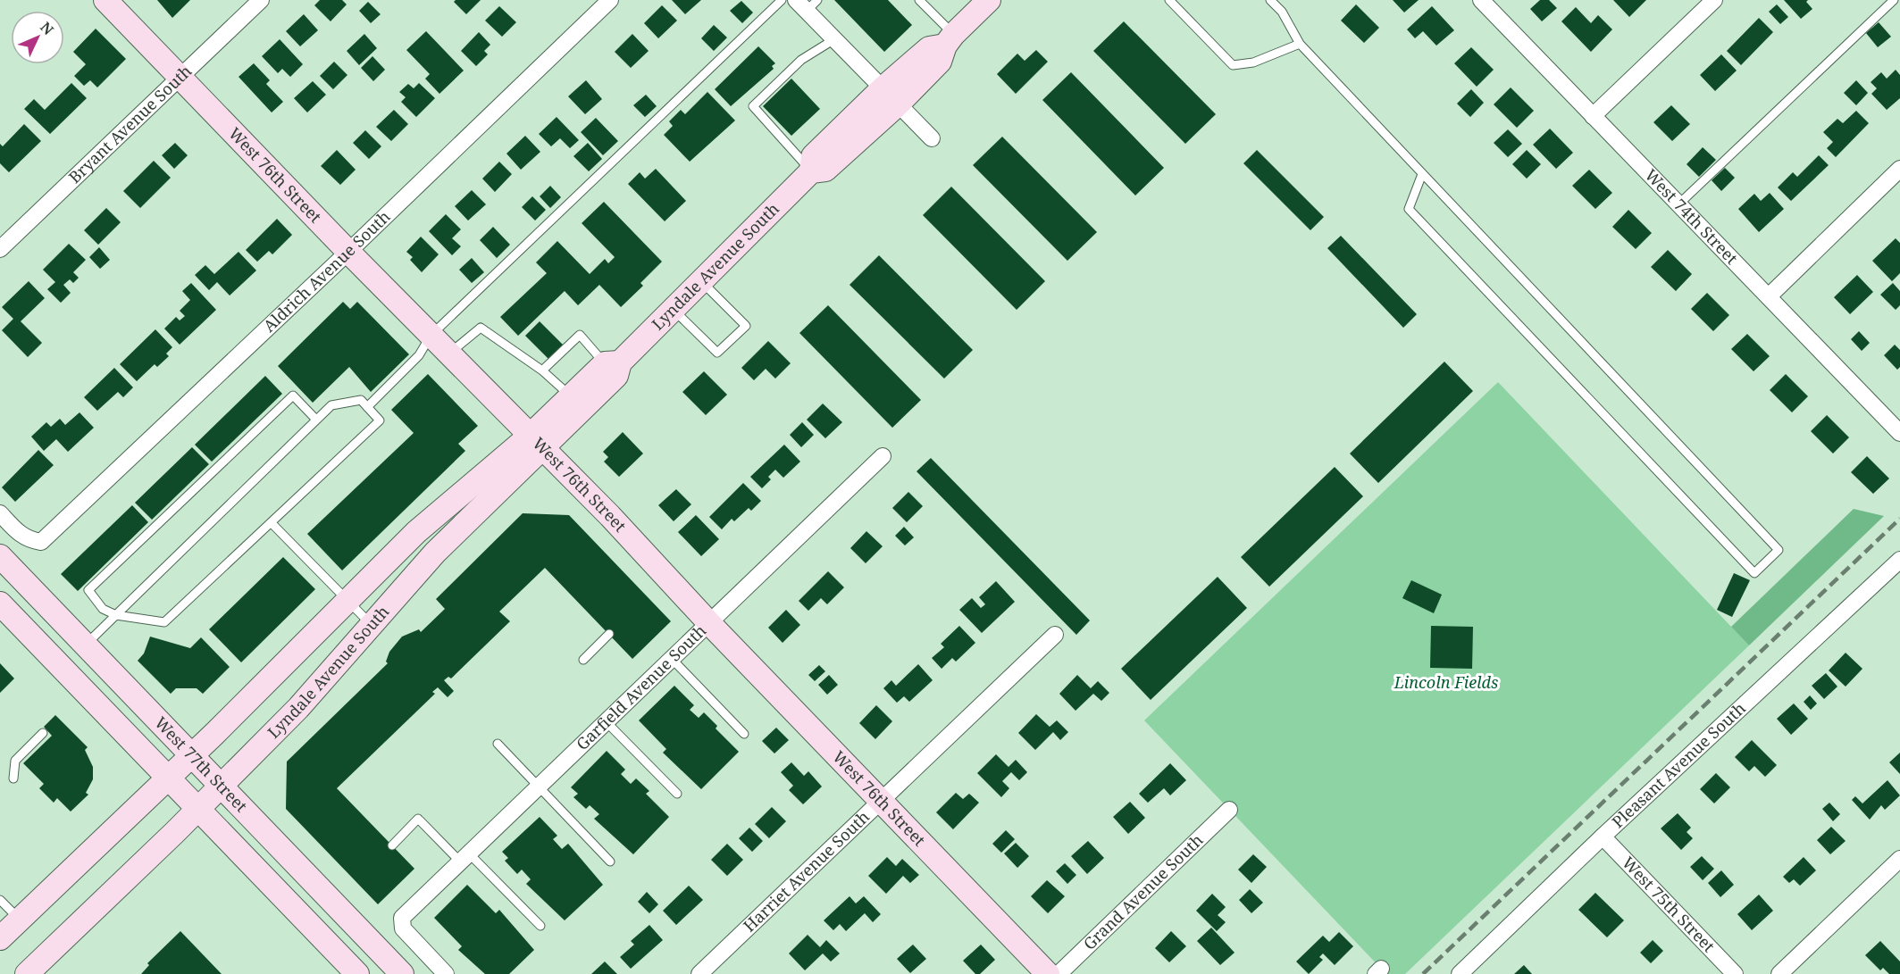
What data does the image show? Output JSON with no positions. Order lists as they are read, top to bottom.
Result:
{
  "streets": {
    "street": [
      "Bryant Avenue South",
      "West 76th Street",
      "West 74th Street",
      "Lyndale Avenue South",
      "Aldrich Avenue South",
      "Garfield Avenue South",
      "West 77th Street",
      "Pleasant Avenue South",
      "Harriet Avenue South",
      "Grand Avenue South",
      "West 75th Street"
    ]
  },
  "crossings": [
    ["Bryant Avenue South", "West 76th Street"],
    ["West 76th Street", "Lyndale Avenue South"],
    ["West 76th Street", "Aldrich Avenue South"],
    ["West 76th Street", "Garfield Avenue South"],
    ["West 76th Street", "Harriet Avenue South"],
    ["Lyndale Avenue South", "West 77th Street"],
    ["Pleasant Avenue South", "West 75th Street"]
  ],
  "parks": ["Lincoln Fields"],
  "north": "top right"
}
